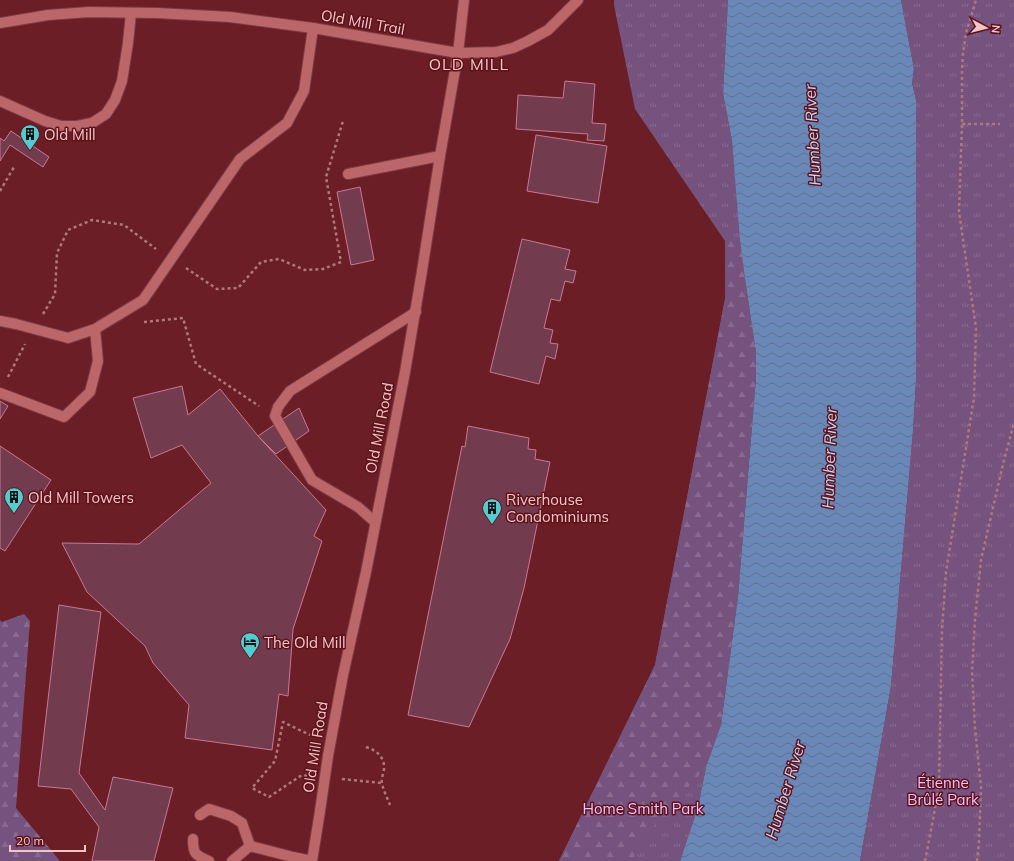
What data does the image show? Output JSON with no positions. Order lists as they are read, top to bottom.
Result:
{
  "streets": {
    "street": ["Old Mill Trail", "Old Mill Road"]
  },
  "crossings": [
    ["Old Mill Trail", "Old Mill Road"]
  ],
  "districts": ["OLD MILL"],
  "water": ["Humber River"],
  "parks": ["Étienne Brûlé Park", "Home Smith Park"],
  "places": {
    "building": ["Old Mill", "Old Mill Towers", "Riverhouse Condominiums"],
    "hotel": ["The Old Mill"]
  },
  "scale_bar": "20 m",
  "north": "right"
}
